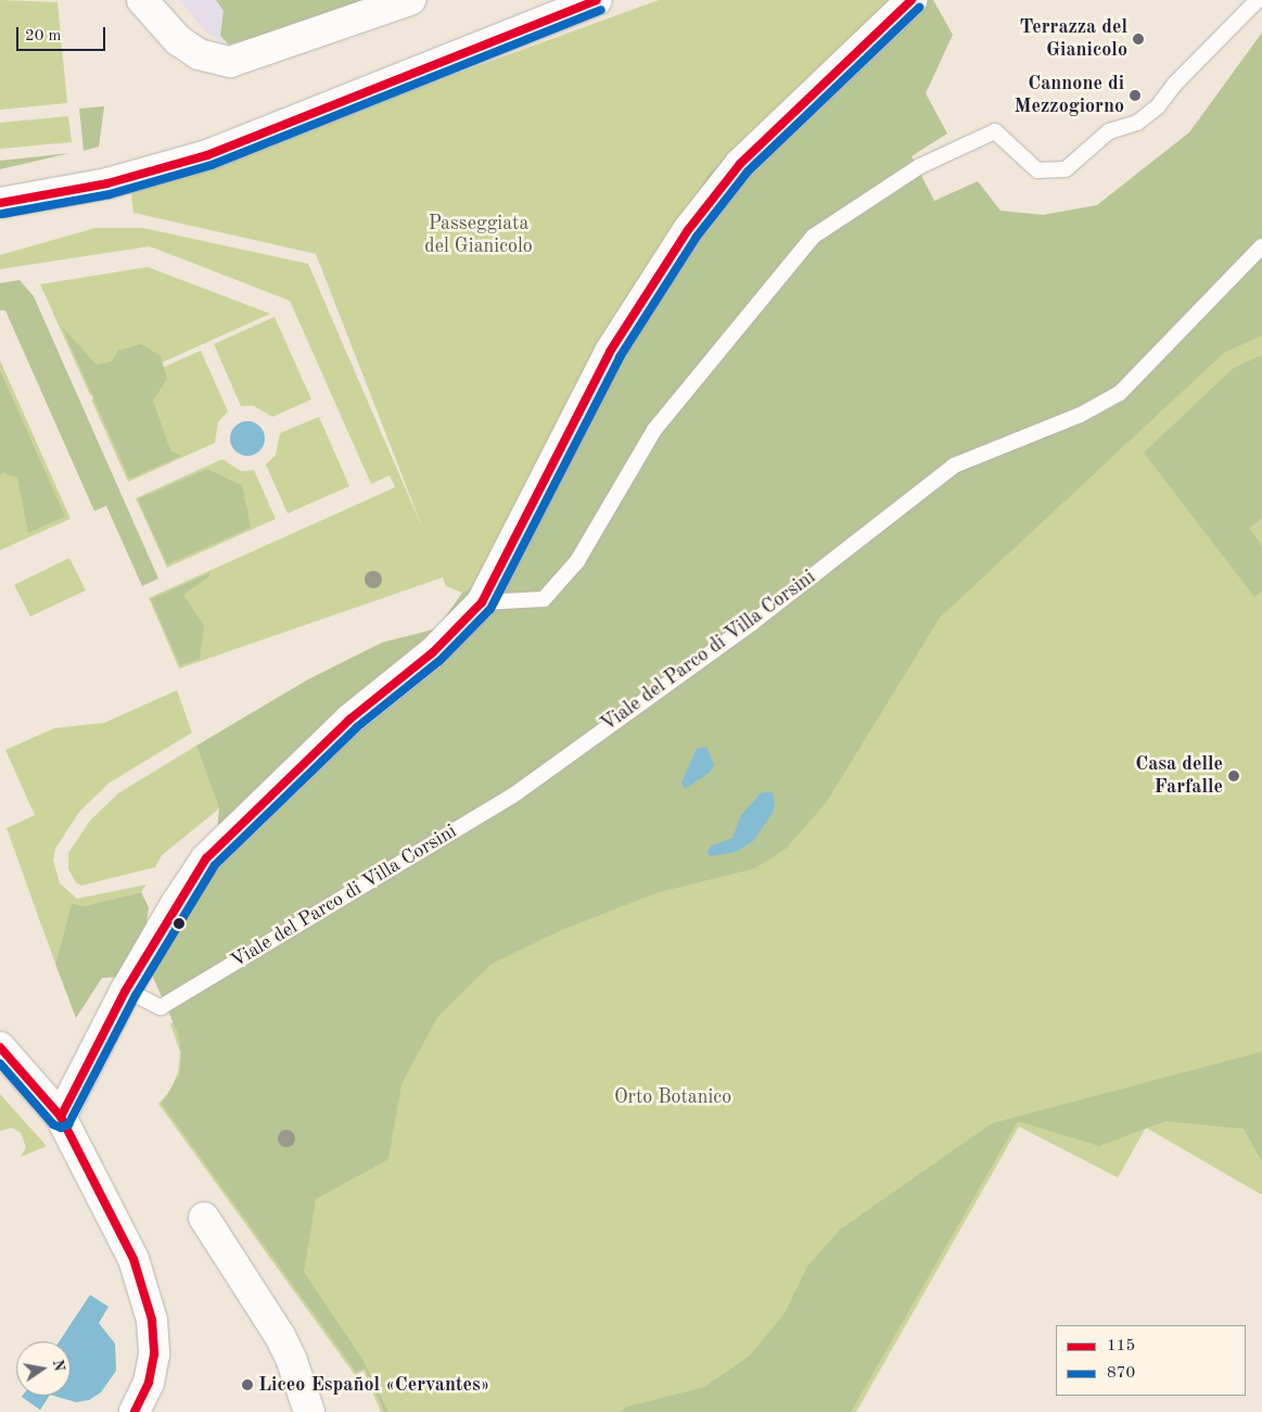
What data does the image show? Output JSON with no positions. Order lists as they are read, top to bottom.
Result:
{
  "streets": {
    "lane": ["Viale del Parco di Villa Corsini"]
  },
  "parks": ["Passeggiata del Gianicolo", "Orto Botanico"],
  "places": [
    "Terrazza del Gianicolo",
    "Cannone di Mezzogiorno",
    "Casa delle Farfalle",
    "Liceo Español «Cervantes»"
  ],
  "lines": ["transit line 115", "transit line 870"],
  "legend": ["115", "870"],
  "scale_bar": "20 m",
  "north": "right"
}
